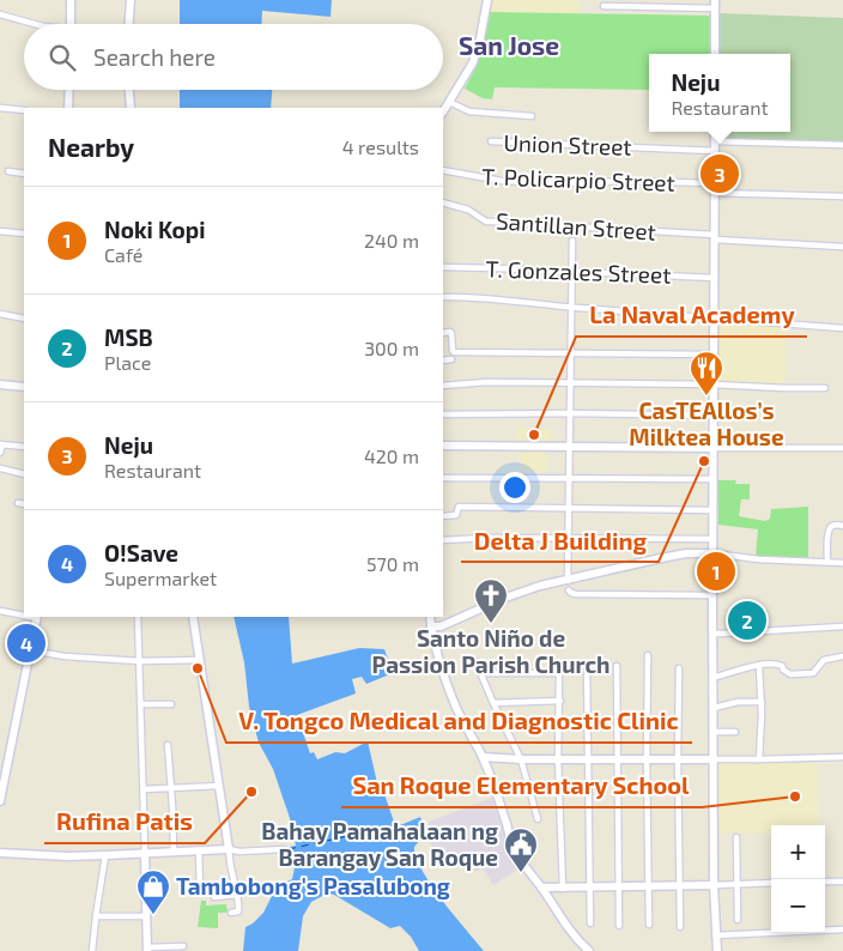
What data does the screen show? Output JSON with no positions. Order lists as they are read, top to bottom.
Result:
{
  "streets": {
    "street": [
      "Union Street",
      "T. Policarpio Street",
      "Santillan Street",
      "T. Gonzales Street"
    ]
  },
  "districts": ["San Jose"],
  "places": {
    "restaurant": ["CasTEAllos’s Milktea House"],
    "other": [
      "La Naval Academy",
      "Delta J Building",
      "V. Tongco Medical and Diagnostic Clinic",
      "Rufina Patis",
      "San Roque Elementary School"
    ],
    "church": ["Santo Niño de Passion Parish Church"],
    "public building": ["Bahay Pamahalaan ng Barangay San Roque"],
    "shop": ["Tambobong's Pasalubong"]
  },
  "page": {
    "search": "Search here",
    "popup": ["Neju", "Restaurant"],
    "heading": ["Nearby", "4 results"],
    "pins": [
      "3",
      "1",
      "2",
      "4"
    ],
    "list": [
      {
        "mark": "1",
        "name": "Noki Kopi",
        "note": "Café",
        "value": "240 m"
      },
      {
        "mark": "2",
        "name": "MSB",
        "note": "Place",
        "value": "300 m"
      },
      {
        "mark": "3",
        "name": "Neju",
        "note": "Restaurant",
        "value": "420 m"
      },
      {
        "mark": "4",
        "name": "O!Save",
        "note": "Supermarket",
        "value": "570 m"
      }
    ],
    "map_buttons": ["+", "−"]
  }
}
